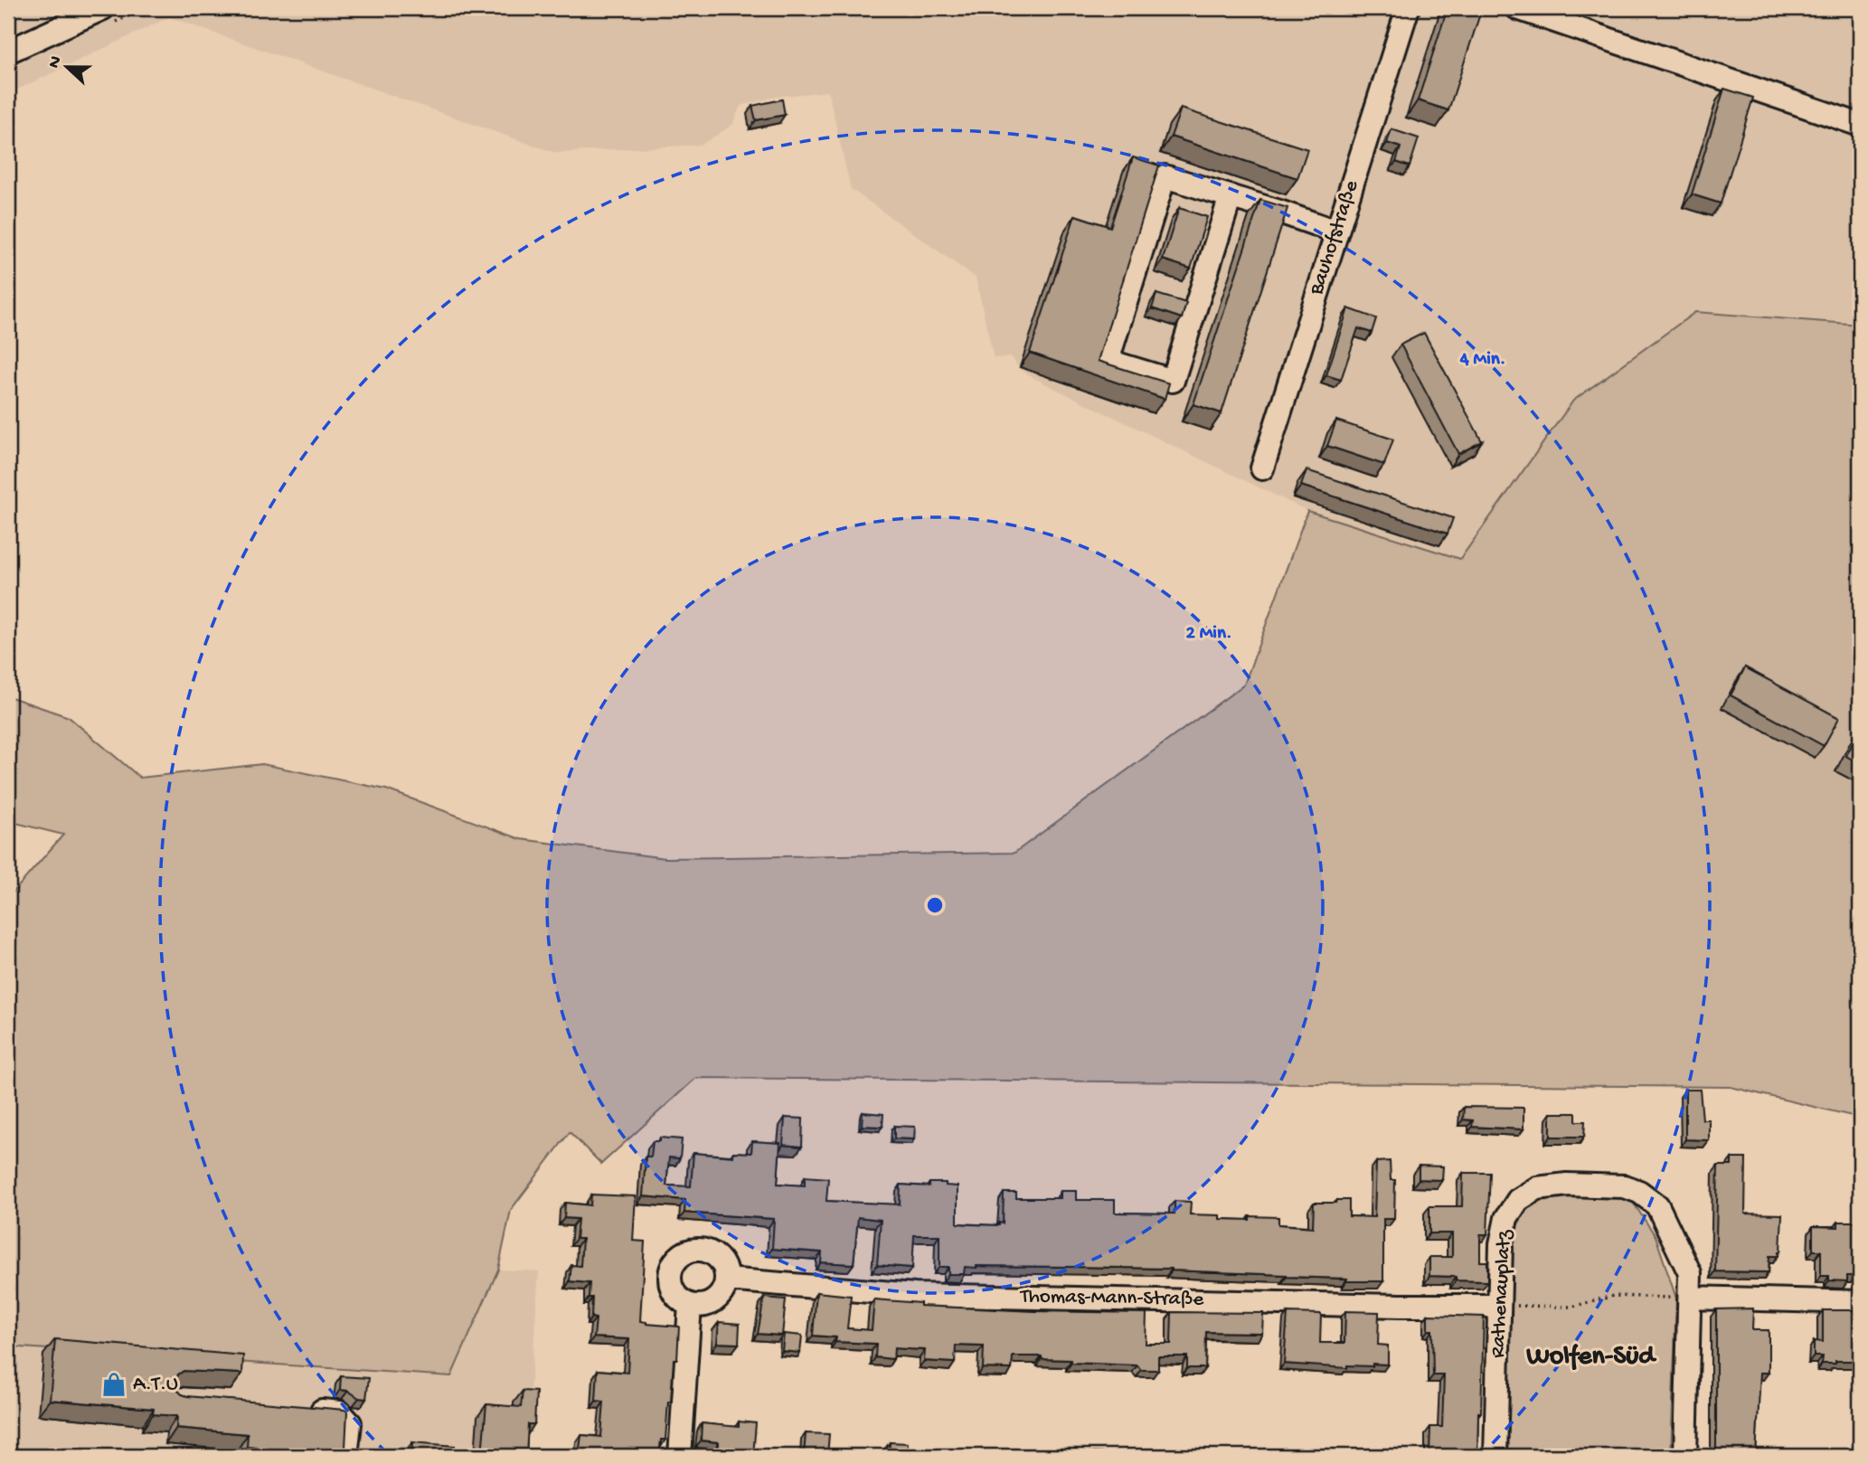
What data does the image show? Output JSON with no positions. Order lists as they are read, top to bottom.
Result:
{
  "streets": {
    "street": ["Bauhofstraße", "Rathenauplatz", "Thomas-Mann-Straße"]
  },
  "crossings": [
    ["Rathenauplatz", "Thomas-Mann-Straße"]
  ],
  "districts": ["Wolfen-Süd"],
  "places": {
    "shop": ["A.T.U"]
  },
  "north": "left",
  "rings": ["4 Min.", "2 Min."]
}
